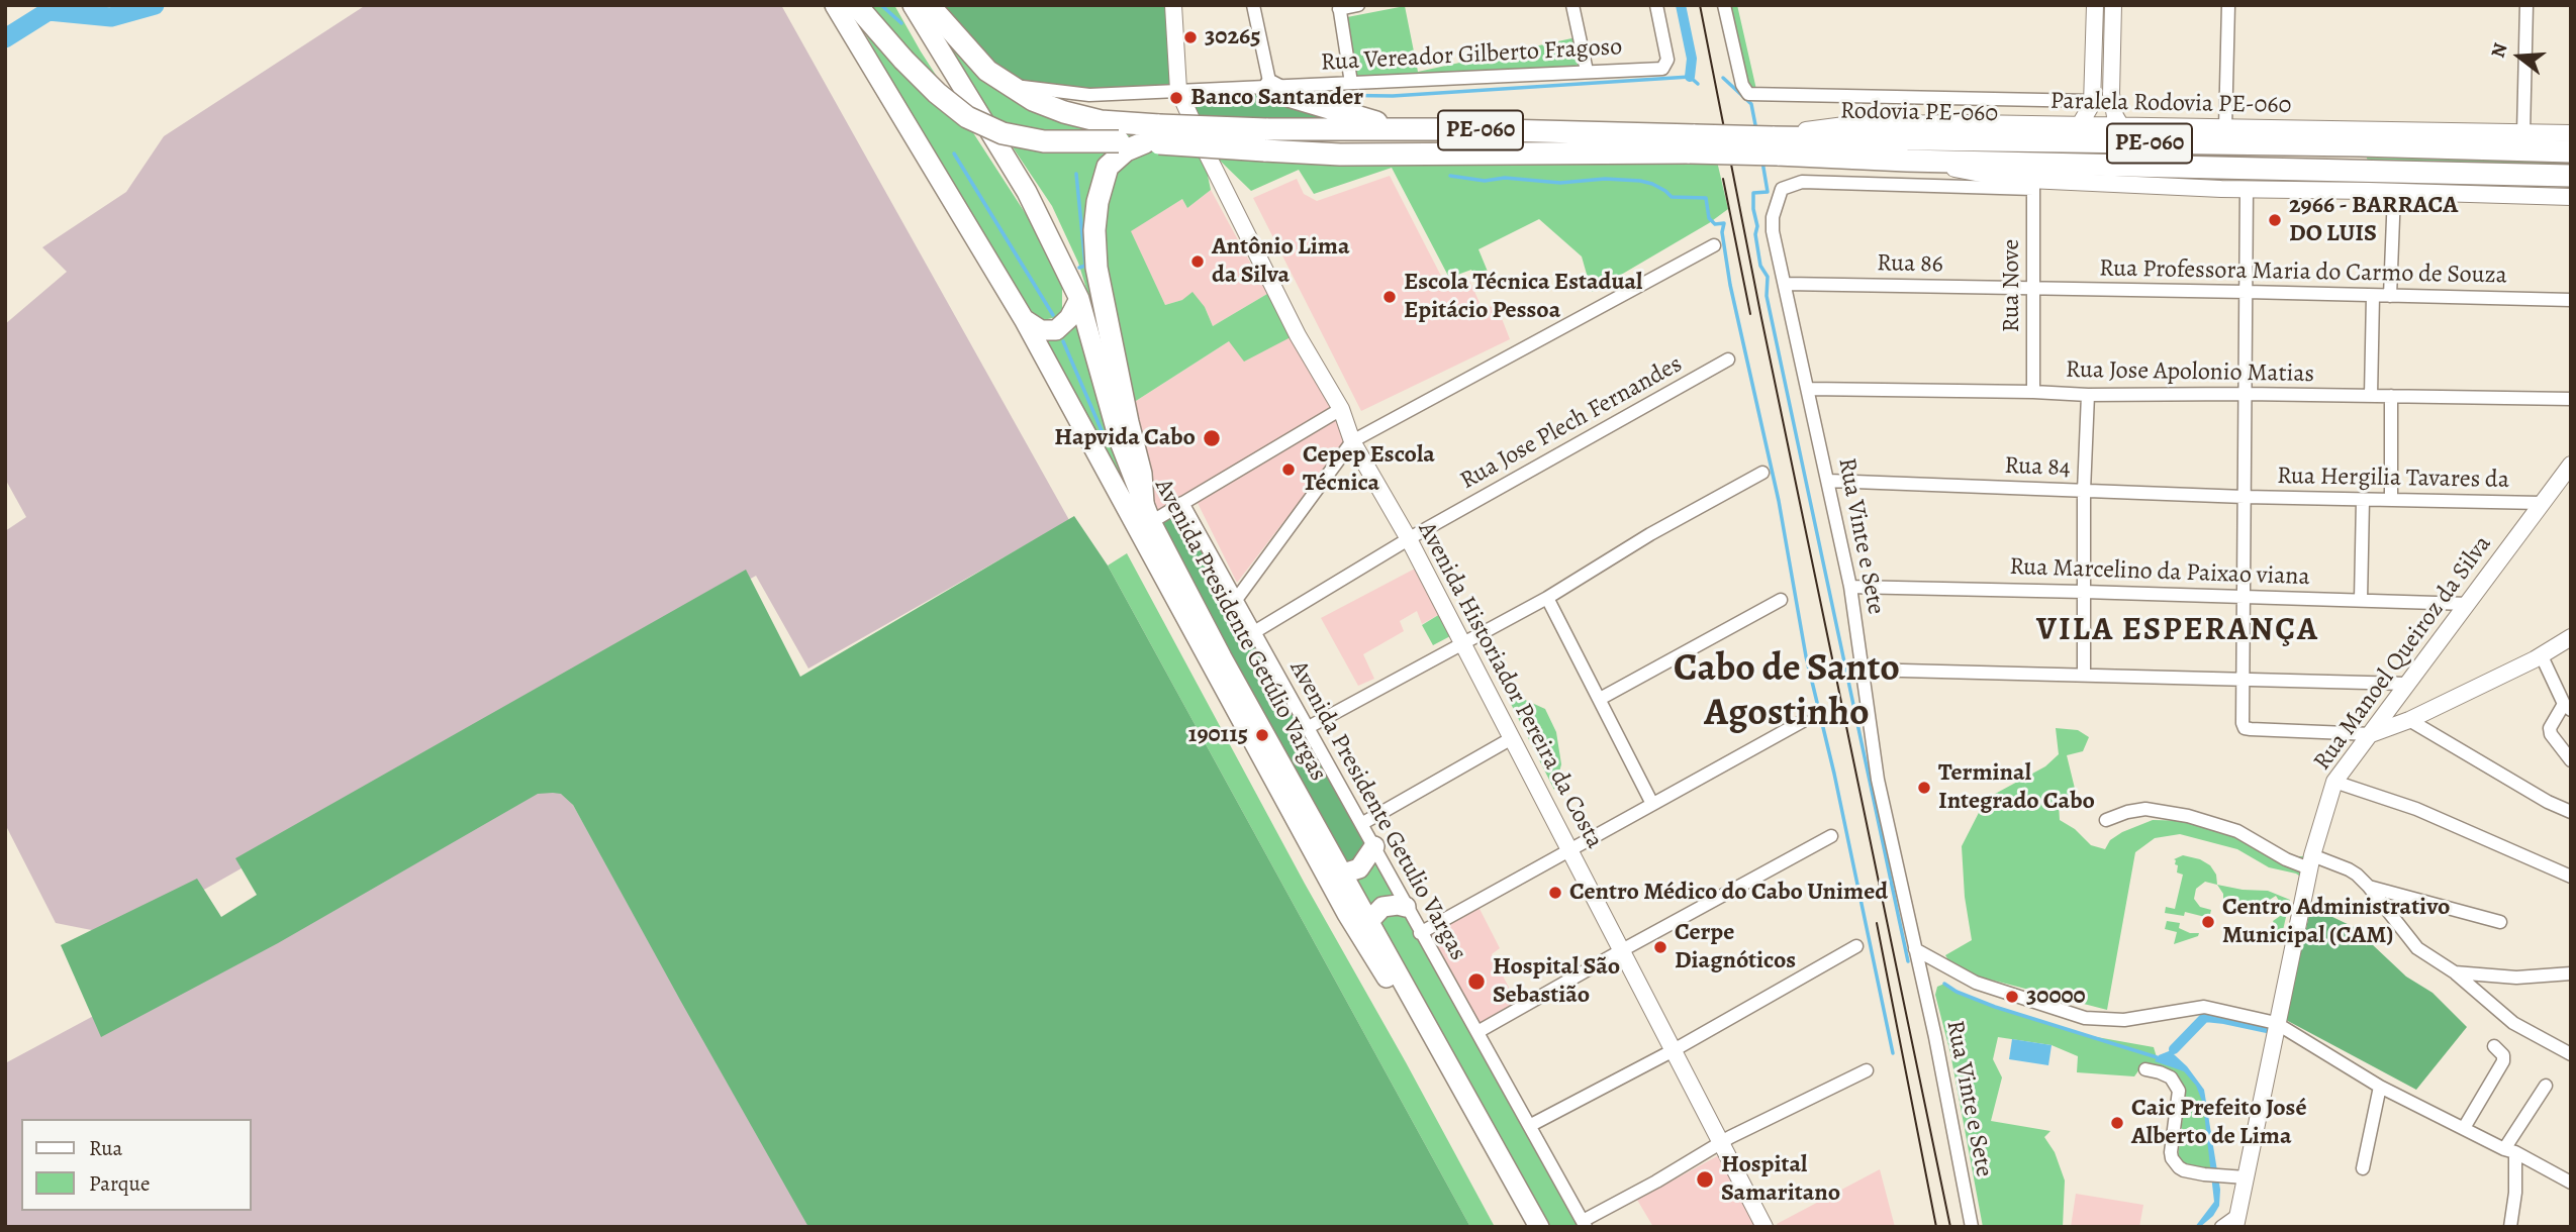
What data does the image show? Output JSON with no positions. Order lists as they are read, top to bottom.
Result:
{
  "streets": {
    "highway": ["Rodovia PE-060", "PE-060"],
    "main road": ["Avenida Presidente Getúlio Vargas"],
    "street": [
      "Rua Vereador Gilberto Fragoso",
      "Paralela Rodovia PE-060",
      "Rua 86",
      "Rua Professora Maria do Carmo de Souza",
      "Rua Nove",
      "Rua Jose Apolonio Matias",
      "Rua Jose Plech Fernandes",
      "Rua 84",
      "Rua Hergilia Tavares da",
      "Rua Vinte e Sete",
      "Rua Marcelino da Paixao viana",
      "Rua Manoel Queiroz da Silva",
      "Avenida Historiador Pereira da Costa",
      "Avenida Presidente Getulio Vargas"
    ]
  },
  "crossings": [
    ["Rua Vereador Gilberto Fragoso", "PE-060"],
    ["Rua Vereador Gilberto Fragoso", "Avenida Historiador Pereira da Costa"],
    ["Paralela Rodovia PE-060", "Rodovia PE-060"],
    ["Paralela Rodovia PE-060", "PE-060"],
    ["Rodovia PE-060", "PE-060"],
    ["PE-060", "Rua Nove"],
    ["PE-060", "Rua Vinte e Sete"],
    ["Rua 86", "Rua Professora Maria do Carmo de Souza"],
    ["Rua 86", "Rua Nove"],
    ["Rua 86", "Rua Vinte e Sete"],
    ["Rua Professora Maria do Carmo de Souza", "Rua Nove"],
    ["Rua Nove", "Rua Jose Apolonio Matias"],
    ["Rua Nove", "Rua Vinte e Sete"],
    ["Rua Jose Apolonio Matias", "Rua Vinte e Sete"],
    ["Rua Jose Plech Fernandes", "Avenida Historiador Pereira da Costa"],
    ["Rua Jose Plech Fernandes", "Avenida Presidente Getulio Vargas"],
    ["Rua 84", "Rua Hergilia Tavares da"],
    ["Rua 84", "Rua Vinte e Sete"],
    ["Rua Hergilia Tavares da", "Rua Manoel Queiroz da Silva"],
    ["Rua Vinte e Sete", "Rua Marcelino da Paixao viana"],
    ["Rua Marcelino da Paixao viana", "Rua Manoel Queiroz da Silva"]
  ],
  "districts": ["VILA ESPERANÇA", "Cabo de Santo Agostinho"],
  "places": [
    "30265",
    "Banco Santander",
    "2966 - BARRACA DO LUIS",
    "Antônio Lima da Silva",
    "Escola Técnica Estadual Epitácio Pessoa",
    "Hapvida Cabo",
    "Cepep Escola Técnica",
    "190115",
    "Terminal Integrado Cabo",
    "Centro Médico do Cabo Unimed",
    "Centro Administrativo Municipal (CAM)",
    "Cerpe Diagnóticos",
    "Hospital São Sebastião",
    "30000",
    "Caic Prefeito José Alberto de Lima",
    "Hospital Samaritano"
  ],
  "legend": ["Rua", "Parque"],
  "north": "left"
}
